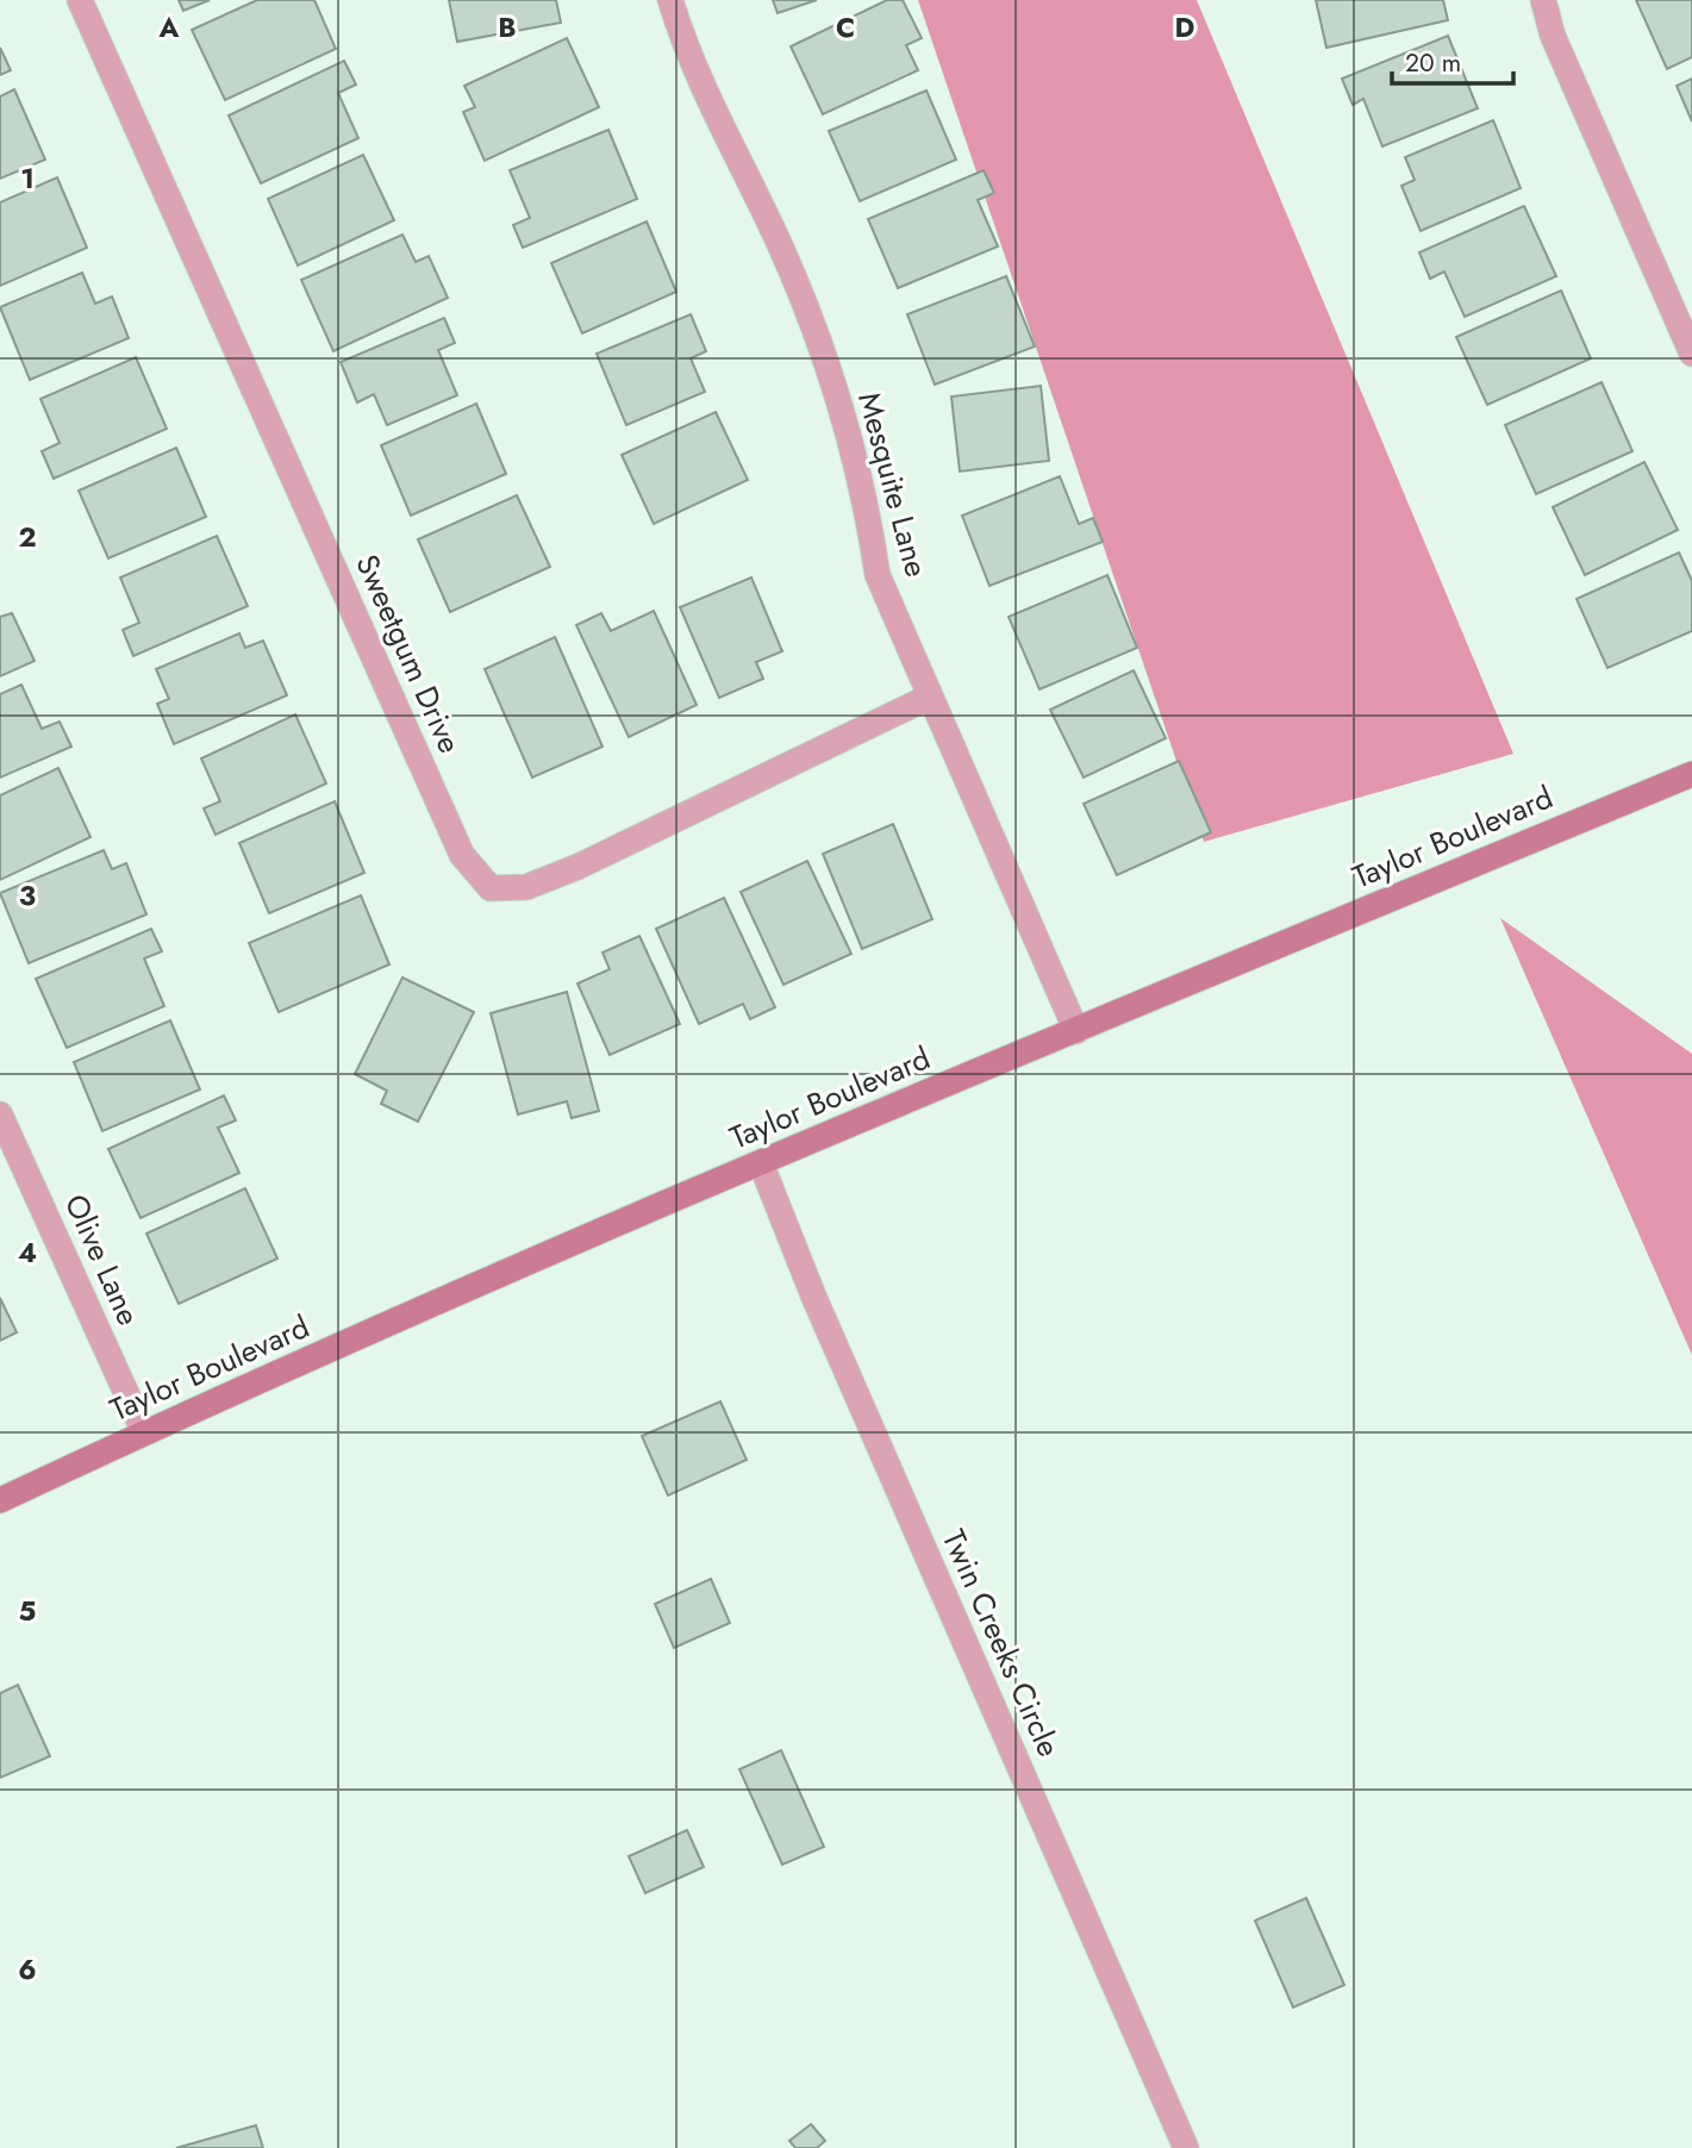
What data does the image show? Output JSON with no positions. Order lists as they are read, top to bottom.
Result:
{
  "streets": {
    "street": [
      "Mesquite Lane",
      "Sweetgum Drive",
      "Taylor Boulevard",
      "Olive Lane",
      "Twin Creeks Circle"
    ]
  },
  "crossings": [
    ["Mesquite Lane", "Sweetgum Drive"],
    ["Mesquite Lane", "Taylor Boulevard"],
    ["Taylor Boulevard", "Olive Lane"],
    ["Taylor Boulevard", "Twin Creeks Circle"]
  ],
  "scale_bar": "20 m",
  "grid": {
    "columns": [
      "A",
      "B",
      "C",
      "D"
    ],
    "rows": [
      "1",
      "2",
      "3",
      "4",
      "5",
      "6"
    ]
  }
}
